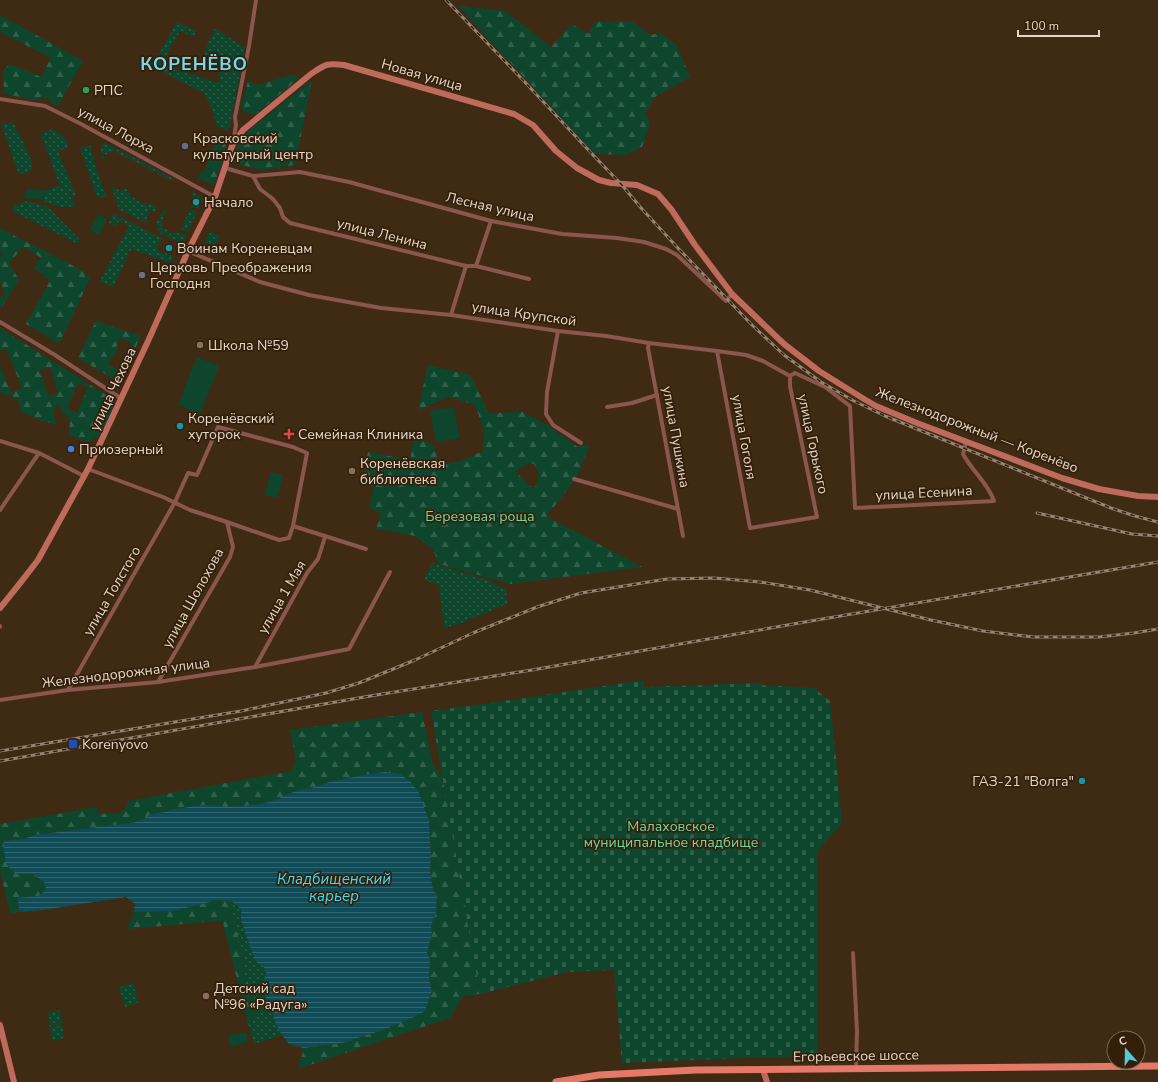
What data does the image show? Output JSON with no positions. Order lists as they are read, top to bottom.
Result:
{
  "streets": {
    "main road": [
      "Новая улица",
      "улица Чехова",
      "Железнодорожный — Коренёво",
      "Егорьевское шоссе"
    ],
    "street": [
      "улица Лорха",
      "Лесная улица",
      "улица Ленина",
      "улица Крупской",
      "улица Пушкина",
      "улица Гоголя",
      "улица Горького",
      "улица Есенина",
      "улица Толстого",
      "улица 1 Мая",
      "улица Шолохова",
      "Железнодорожная улица"
    ]
  },
  "crossings": [
    ["Новая улица", "Лесная улица"],
    ["Новая улица", "улица Чехова"],
    ["Новая улица", "Железнодорожный — Коренёво"],
    ["улица Лорха", "улица Чехова"],
    ["Лесная улица", "улица Ленина"],
    ["Лесная улица", "улица Чехова"],
    ["Лесная улица", "Железнодорожный — Коренёво"],
    ["улица Крупской", "улица Чехова"],
    ["улица Крупской", "улица Пушкина"],
    ["улица Крупской", "улица Гоголя"],
    ["улица Крупской", "улица Горького"],
    ["улица Крупской", "улица Есенина"],
    ["Железнодорожный — Коренёво", "улица Есенина"],
    ["улица Гоголя", "улица Горького"],
    ["улица Толстого", "Железнодорожная улица"],
    ["улица 1 Мая", "Железнодорожная улица"],
    ["улица Шолохова", "Железнодорожная улица"]
  ],
  "districts": ["КОРЕНЁВО"],
  "water": ["Кладбищенский карьер"],
  "parks": ["Березовая роща", "Малаховское муниципальное кладбище"],
  "places": {
    "other": [
      "РПС",
      "Красковский культурный центр",
      "Начало",
      "Воинам Кореневцам",
      "Церковь Преображения Господня",
      "Школа №59",
      "Коренёвский хуторок",
      "Приозерный",
      "Коренёвская библиотека",
      "ГАЗ-21 \"Волга\"",
      "Детский сад №96 «Радуга»"
    ],
    "health": ["Семейная Клиника"],
    "transit": ["Korenyovo"]
  },
  "scale_bar": "100 m",
  "north": "top"
}
